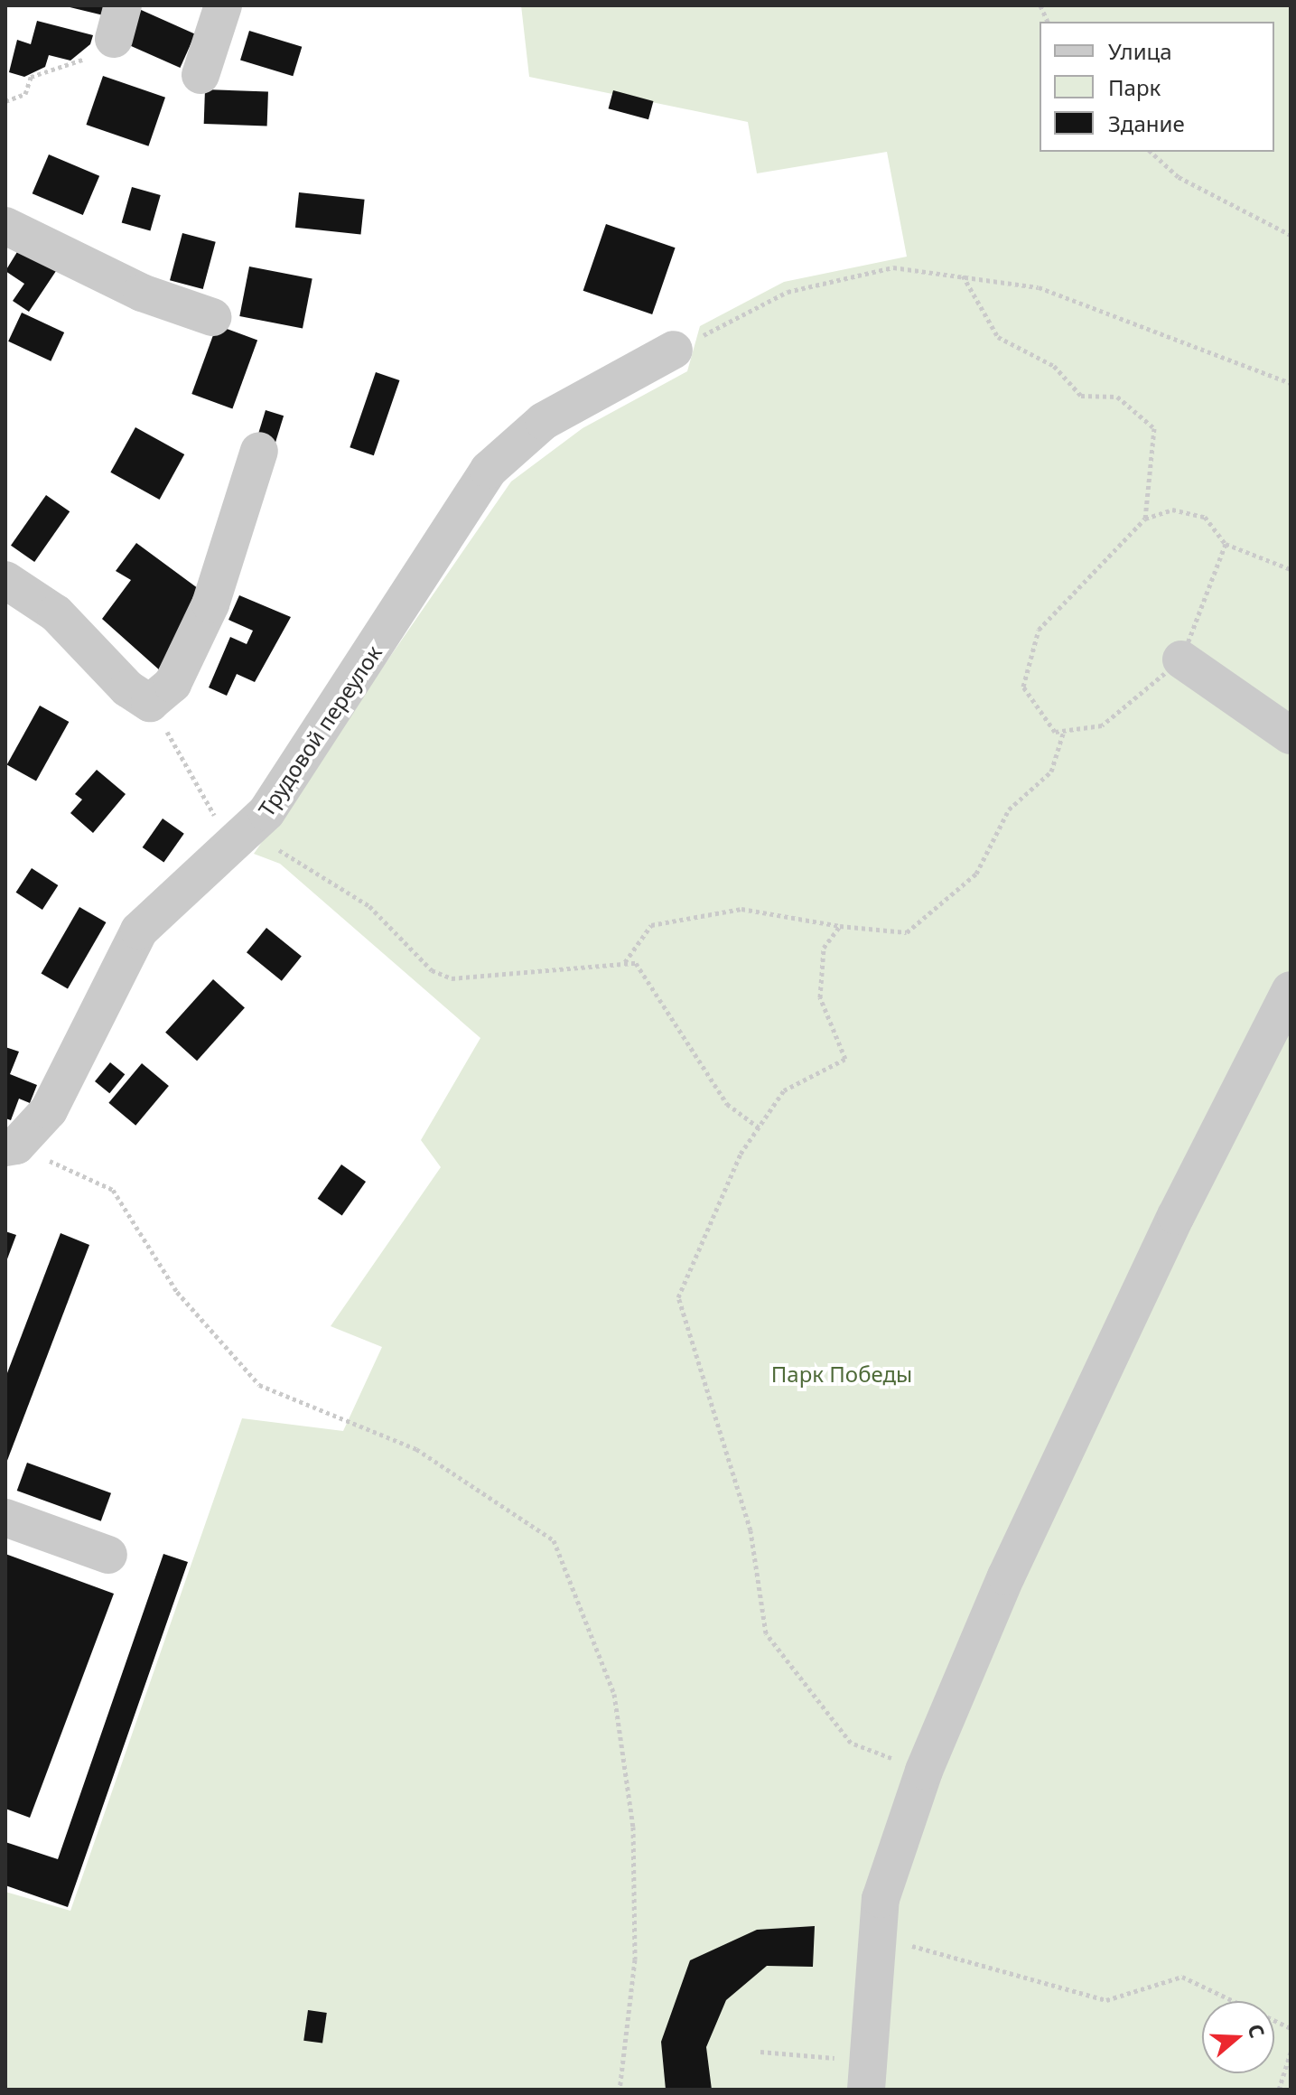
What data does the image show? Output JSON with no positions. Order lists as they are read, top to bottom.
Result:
{
  "streets": {
    "street": ["Трудовой переулок"]
  },
  "parks": ["Парк Победы"],
  "legend": ["Улица", "Парк", "Здание"],
  "north": "right"
}
